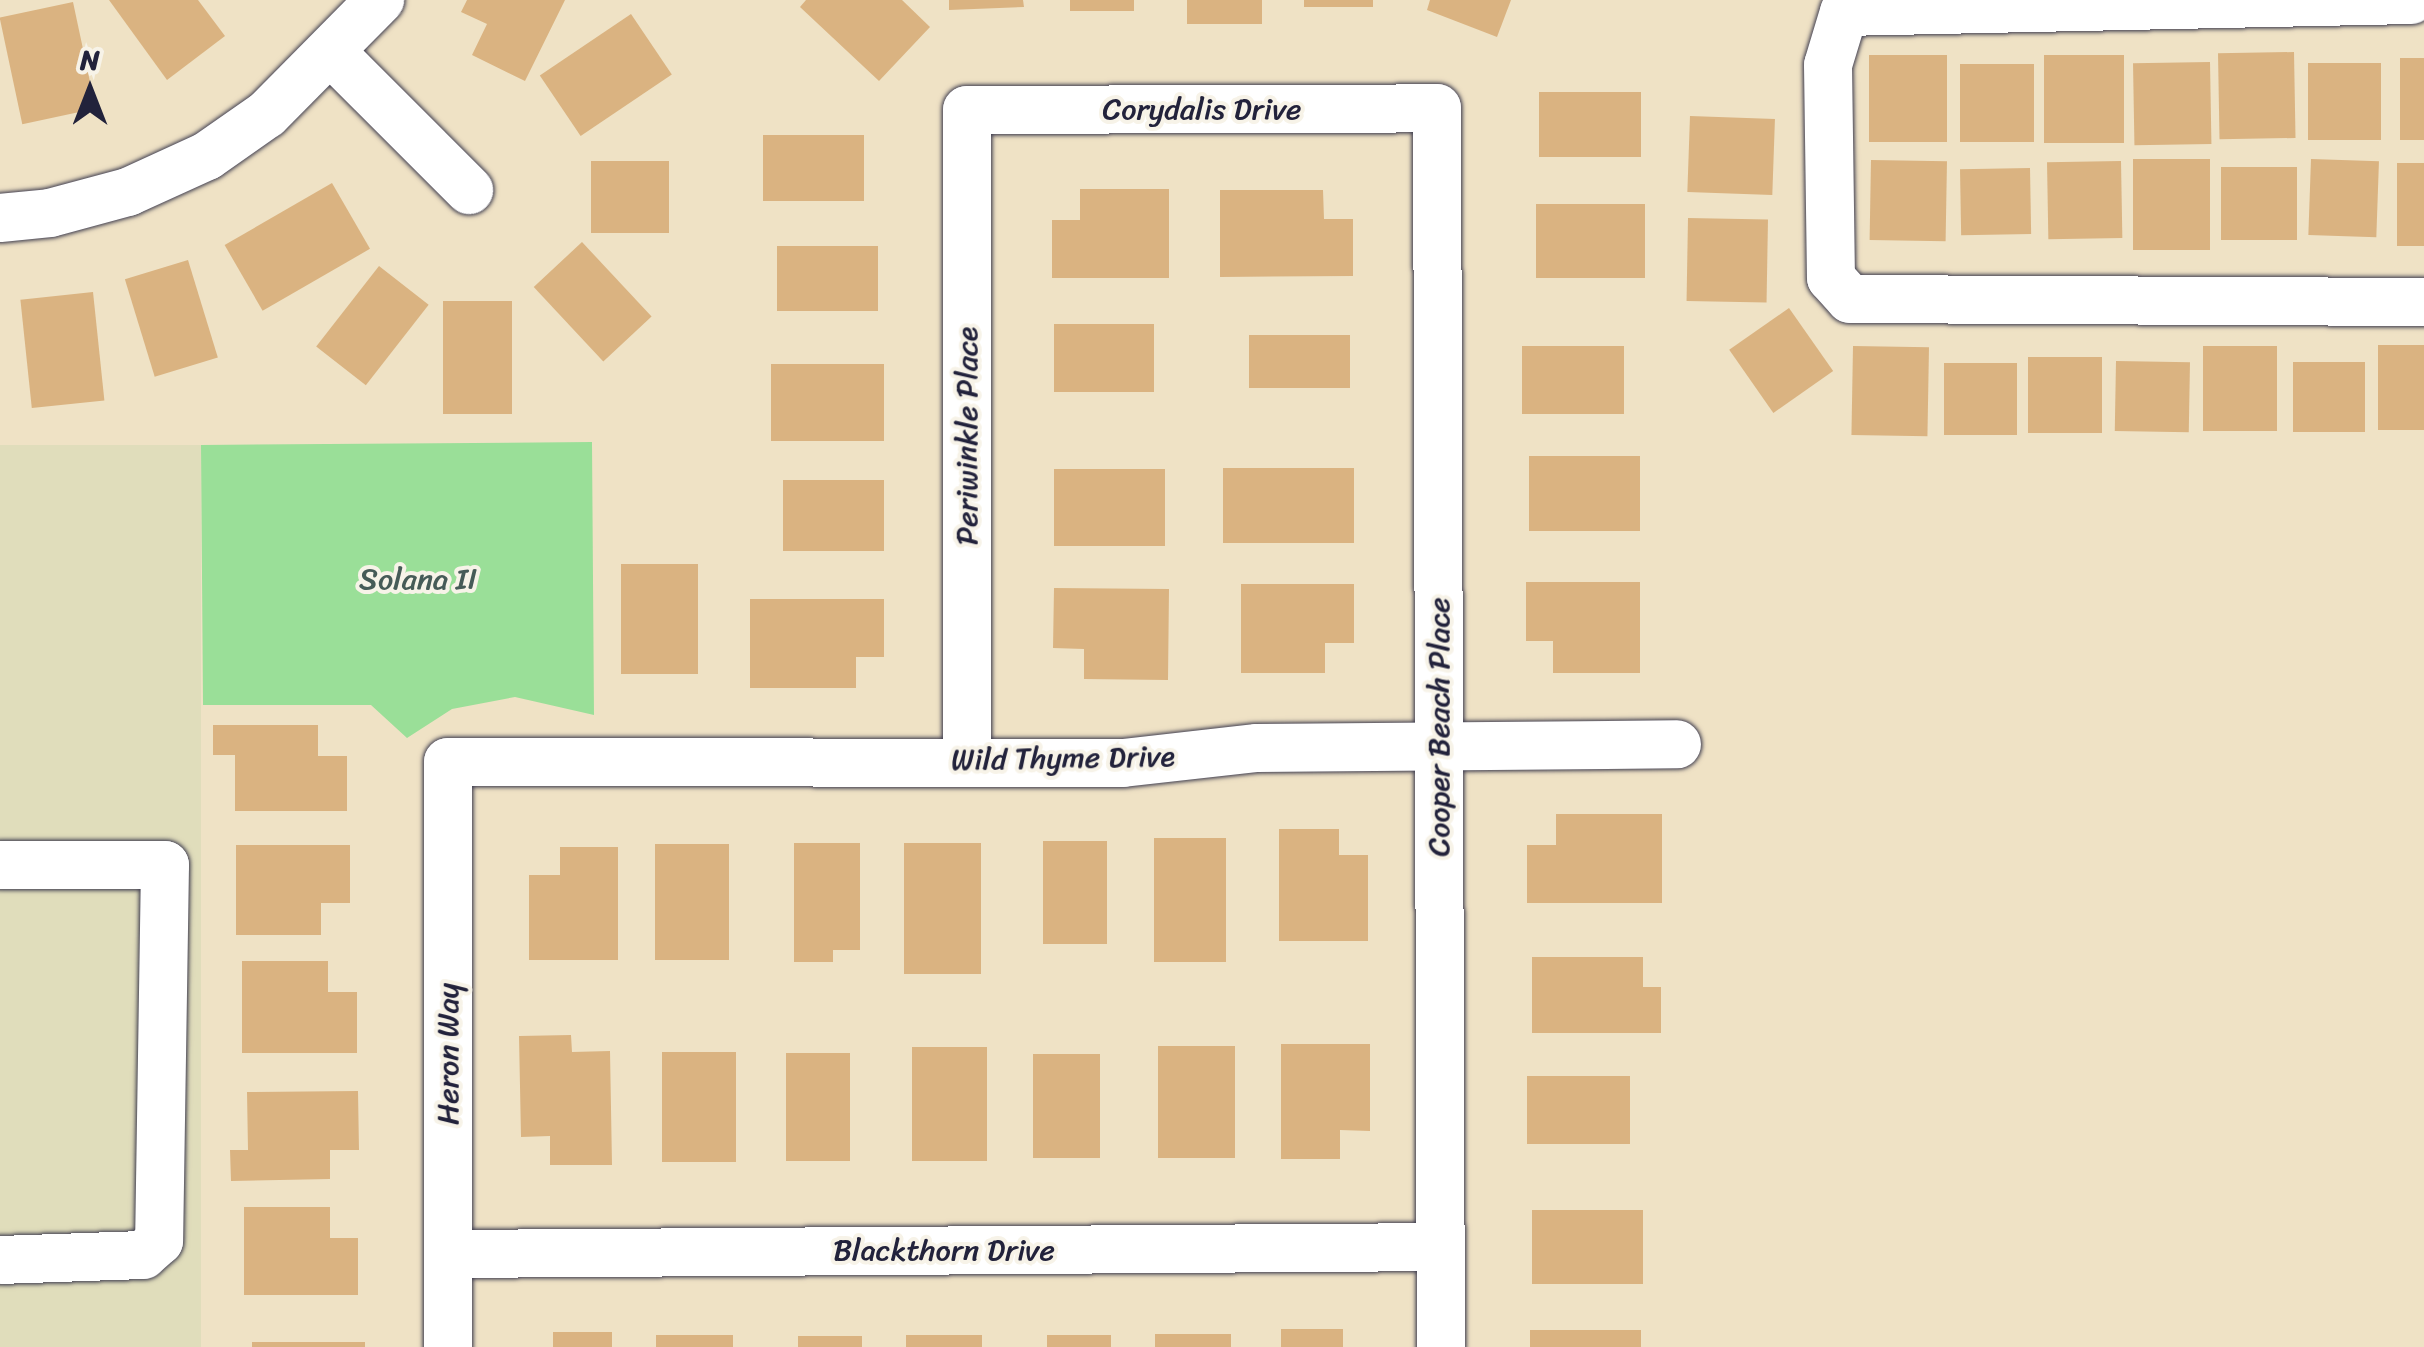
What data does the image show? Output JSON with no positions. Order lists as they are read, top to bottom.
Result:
{
  "streets": {
    "street": [
      "Corydalis Drive",
      "Periwinkle Place",
      "Cooper Beach Place",
      "Wild Thyme Drive",
      "Heron Way",
      "Blackthorn Drive"
    ]
  },
  "crossings": [
    ["Corydalis Drive", "Periwinkle Place"],
    ["Corydalis Drive", "Cooper Beach Place"],
    ["Periwinkle Place", "Wild Thyme Drive"],
    ["Cooper Beach Place", "Wild Thyme Drive"],
    ["Cooper Beach Place", "Blackthorn Drive"],
    ["Wild Thyme Drive", "Heron Way"],
    ["Heron Way", "Blackthorn Drive"]
  ],
  "parks": ["Solana II"],
  "north": "top"
}
